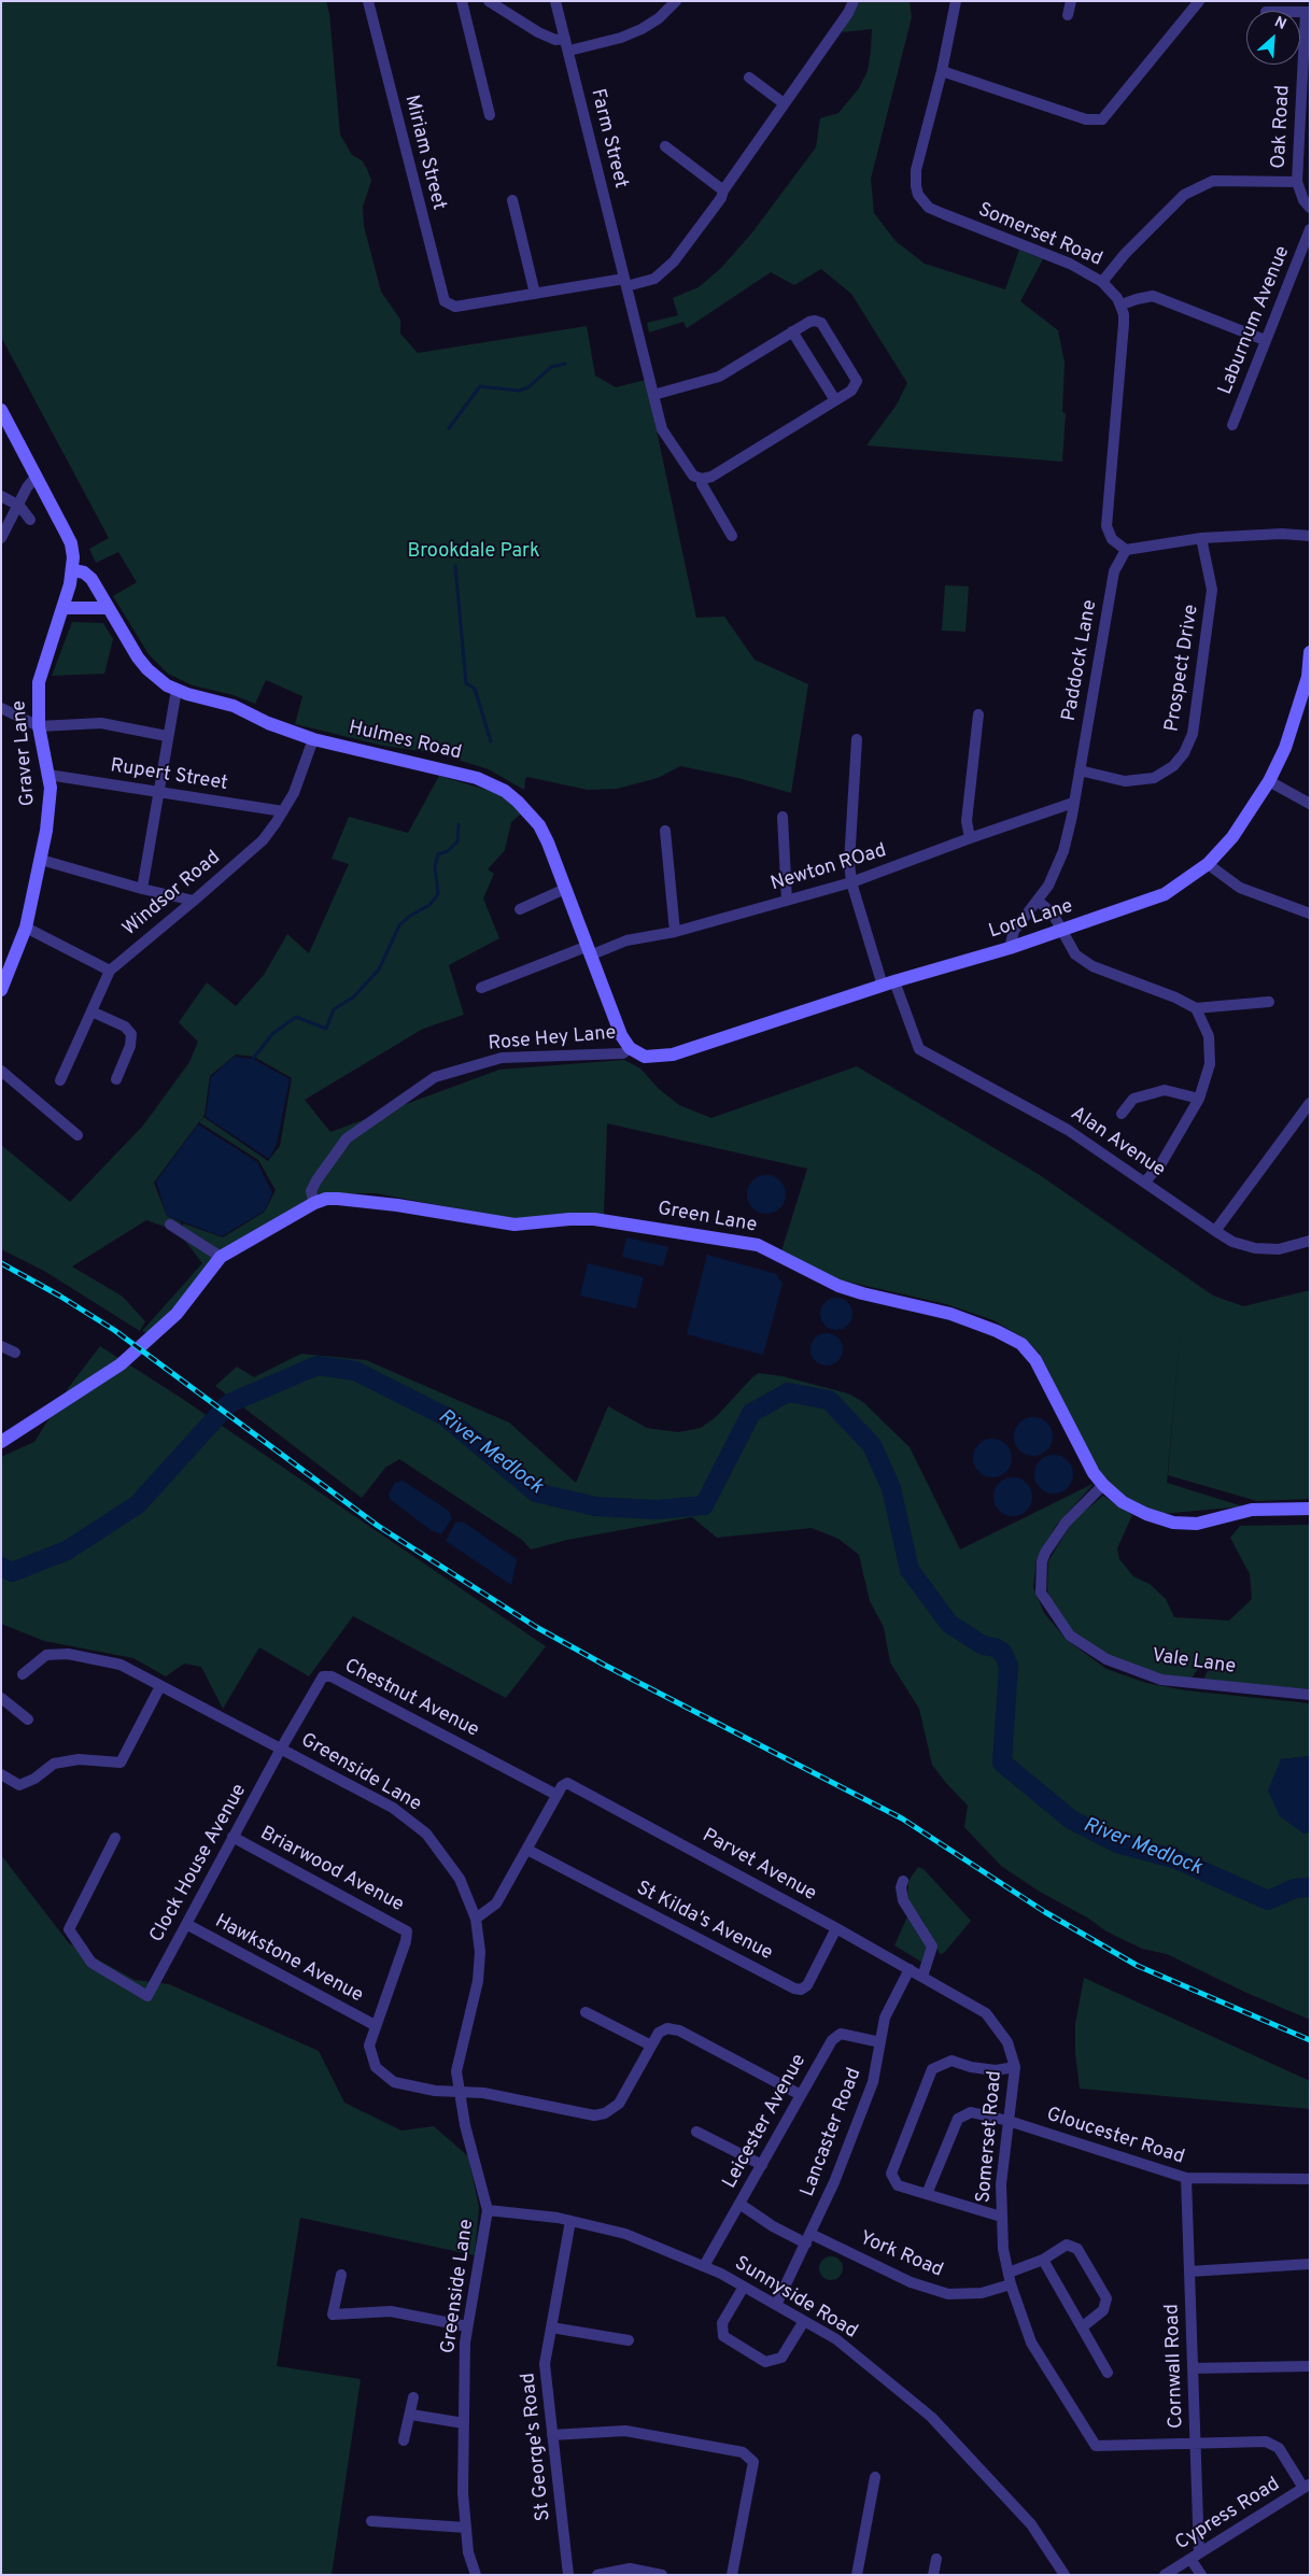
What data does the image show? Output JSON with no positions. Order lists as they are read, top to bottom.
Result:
{
  "streets": {
    "street": [
      "Oak Road",
      "Farm Street",
      "Miriam Street",
      "Somerset Road",
      "Laburnum Avenue",
      "Paddock Lane",
      "Prospect Drive",
      "Hulmes Road",
      "Graver Lane",
      "Rupert Street",
      "Newton ROad",
      "Windsor Road",
      "Lord Lane",
      "Rose Hey Lane",
      "Alan Avenue",
      "Green Lane",
      "Vale Lane",
      "Chestnut Avenue",
      "Greenside Lane",
      "Clock House Avenue",
      "Parvet Avenue",
      "Briarwood Avenue",
      "St Kilda's Avenue",
      "Hawkstone Avenue",
      "Leicester Avenue",
      "Lancaster Road",
      "Gloucester Road",
      "York Road",
      "Sunnyside Road",
      "Cornwall Road",
      "St George's Road",
      "Cypress Road"
    ]
  },
  "crossings": [
    ["Somerset Road", "Parvet Avenue"],
    ["Somerset Road", "Gloucester Road"],
    ["Somerset Road", "York Road"],
    ["Somerset Road", "Cornwall Road"],
    ["Somerset Road", "Cypress Road"],
    ["Paddock Lane", "Prospect Drive"],
    ["Paddock Lane", "Newton ROad"],
    ["Paddock Lane", "Lord Lane"],
    ["Hulmes Road", "Graver Lane"],
    ["Hulmes Road", "Newton ROad"],
    ["Hulmes Road", "Windsor Road"],
    ["Hulmes Road", "Lord Lane"],
    ["Hulmes Road", "Rose Hey Lane"],
    ["Graver Lane", "Rupert Street"],
    ["Rupert Street", "Windsor Road"],
    ["Newton ROad", "Alan Avenue"],
    ["Lord Lane", "Rose Hey Lane"],
    ["Lord Lane", "Alan Avenue"],
    ["Rose Hey Lane", "Green Lane"],
    ["Green Lane", "Vale Lane"],
    ["Chestnut Avenue", "Greenside Lane"],
    ["Chestnut Avenue", "Clock House Avenue"],
    ["Chestnut Avenue", "Parvet Avenue"],
    ["Greenside Lane", "Clock House Avenue"],
    ["Greenside Lane", "Briarwood Avenue"],
    ["Greenside Lane", "Sunnyside Road"],
    ["Clock House Avenue", "Briarwood Avenue"],
    ["Clock House Avenue", "Hawkstone Avenue"],
    ["Parvet Avenue", "St Kilda's Avenue"],
    ["Parvet Avenue", "Lancaster Road"],
    ["Briarwood Avenue", "Hawkstone Avenue"],
    ["Leicester Avenue", "Lancaster Road"],
    ["Leicester Avenue", "York Road"],
    ["Leicester Avenue", "Sunnyside Road"],
    ["Lancaster Road", "York Road"],
    ["Lancaster Road", "Sunnyside Road"],
    ["Gloucester Road", "Cornwall Road"],
    ["Sunnyside Road", "St George's Road"],
    ["Cornwall Road", "Cypress Road"]
  ],
  "water": ["River Medlock"],
  "parks": ["Brookdale Park"],
  "north": "top right"
}
